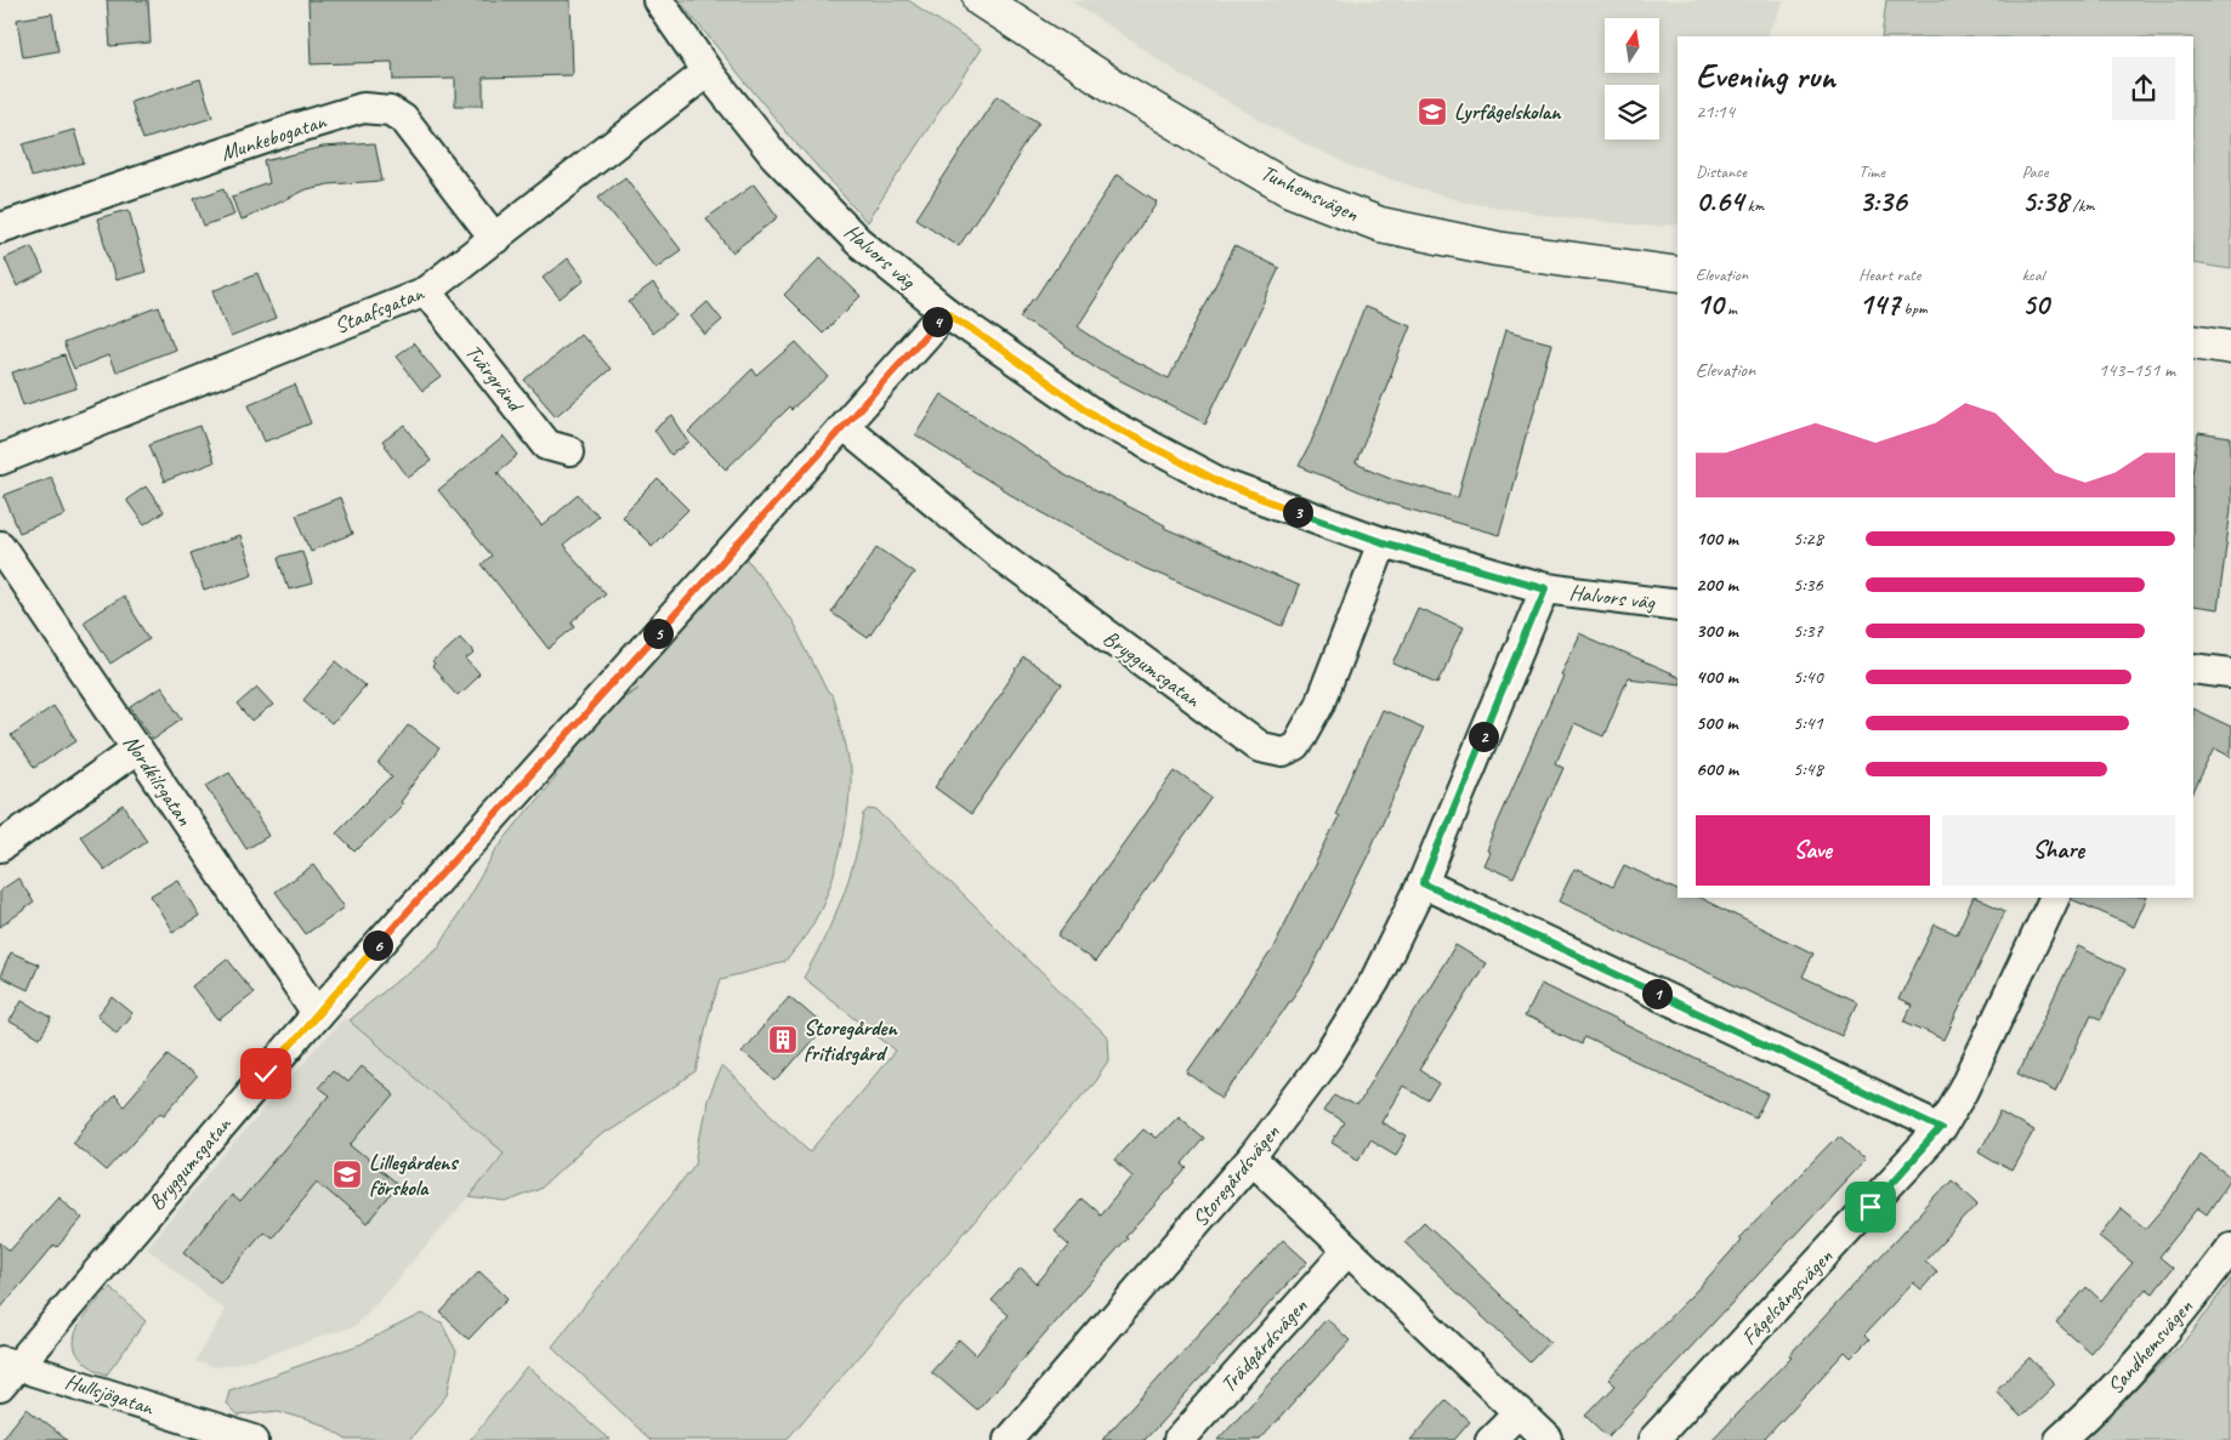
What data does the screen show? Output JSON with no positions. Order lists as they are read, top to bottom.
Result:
{
  "streets": {
    "street": [
      "Munkebogatan",
      "Tunhemsvägen",
      "Halvors väg",
      "Staafsgatan",
      "Tvärgränd",
      "Bryggumsgatan",
      "Nordkilsgatan",
      "Storegårdsvägen",
      "Fågelsångsvägen",
      "Trädgårdsvägen",
      "Sandhemsvägen",
      "Hullsjögatan"
    ]
  },
  "crossings": [
    ["Munkebogatan", "Staafsgatan"],
    ["Halvors väg", "Staafsgatan"],
    ["Halvors väg", "Bryggumsgatan"],
    ["Halvors väg", "Storegårdsvägen"],
    ["Staafsgatan", "Tvärgränd"],
    ["Bryggumsgatan", "Nordkilsgatan"],
    ["Bryggumsgatan", "Hullsjögatan"]
  ],
  "places": {
    "school or university": ["Lyrfågelskolan", "Lillegårdens förskola"],
    "building": ["Storegården fritidsgård"]
  },
  "north": "top",
  "page": {
    "heading": ["Evening run", "21:14"],
    "stats": [
      ["Distance", "0.64 km"],
      ["Time", "3:36"],
      ["Pace", "5:38 /km"],
      ["Elevation", "10 m"],
      ["Heart rate", "147 bpm"],
      ["kcal", "50"]
    ],
    "pins": [
      "4",
      "3",
      "5",
      "2",
      "6",
      "1"
    ],
    "chart": ["Elevation", "143–151 m"],
    "list": [
      {
        "name": "100 m",
        "note": "5:28"
      },
      {
        "name": "200 m",
        "note": "5:36"
      },
      {
        "name": "300 m",
        "note": "5:37"
      },
      {
        "name": "400 m",
        "note": "5:40"
      },
      {
        "name": "500 m",
        "note": "5:41"
      },
      {
        "name": "600 m",
        "note": "5:48"
      }
    ],
    "buttons": ["Save", "Share"]
  }
}
